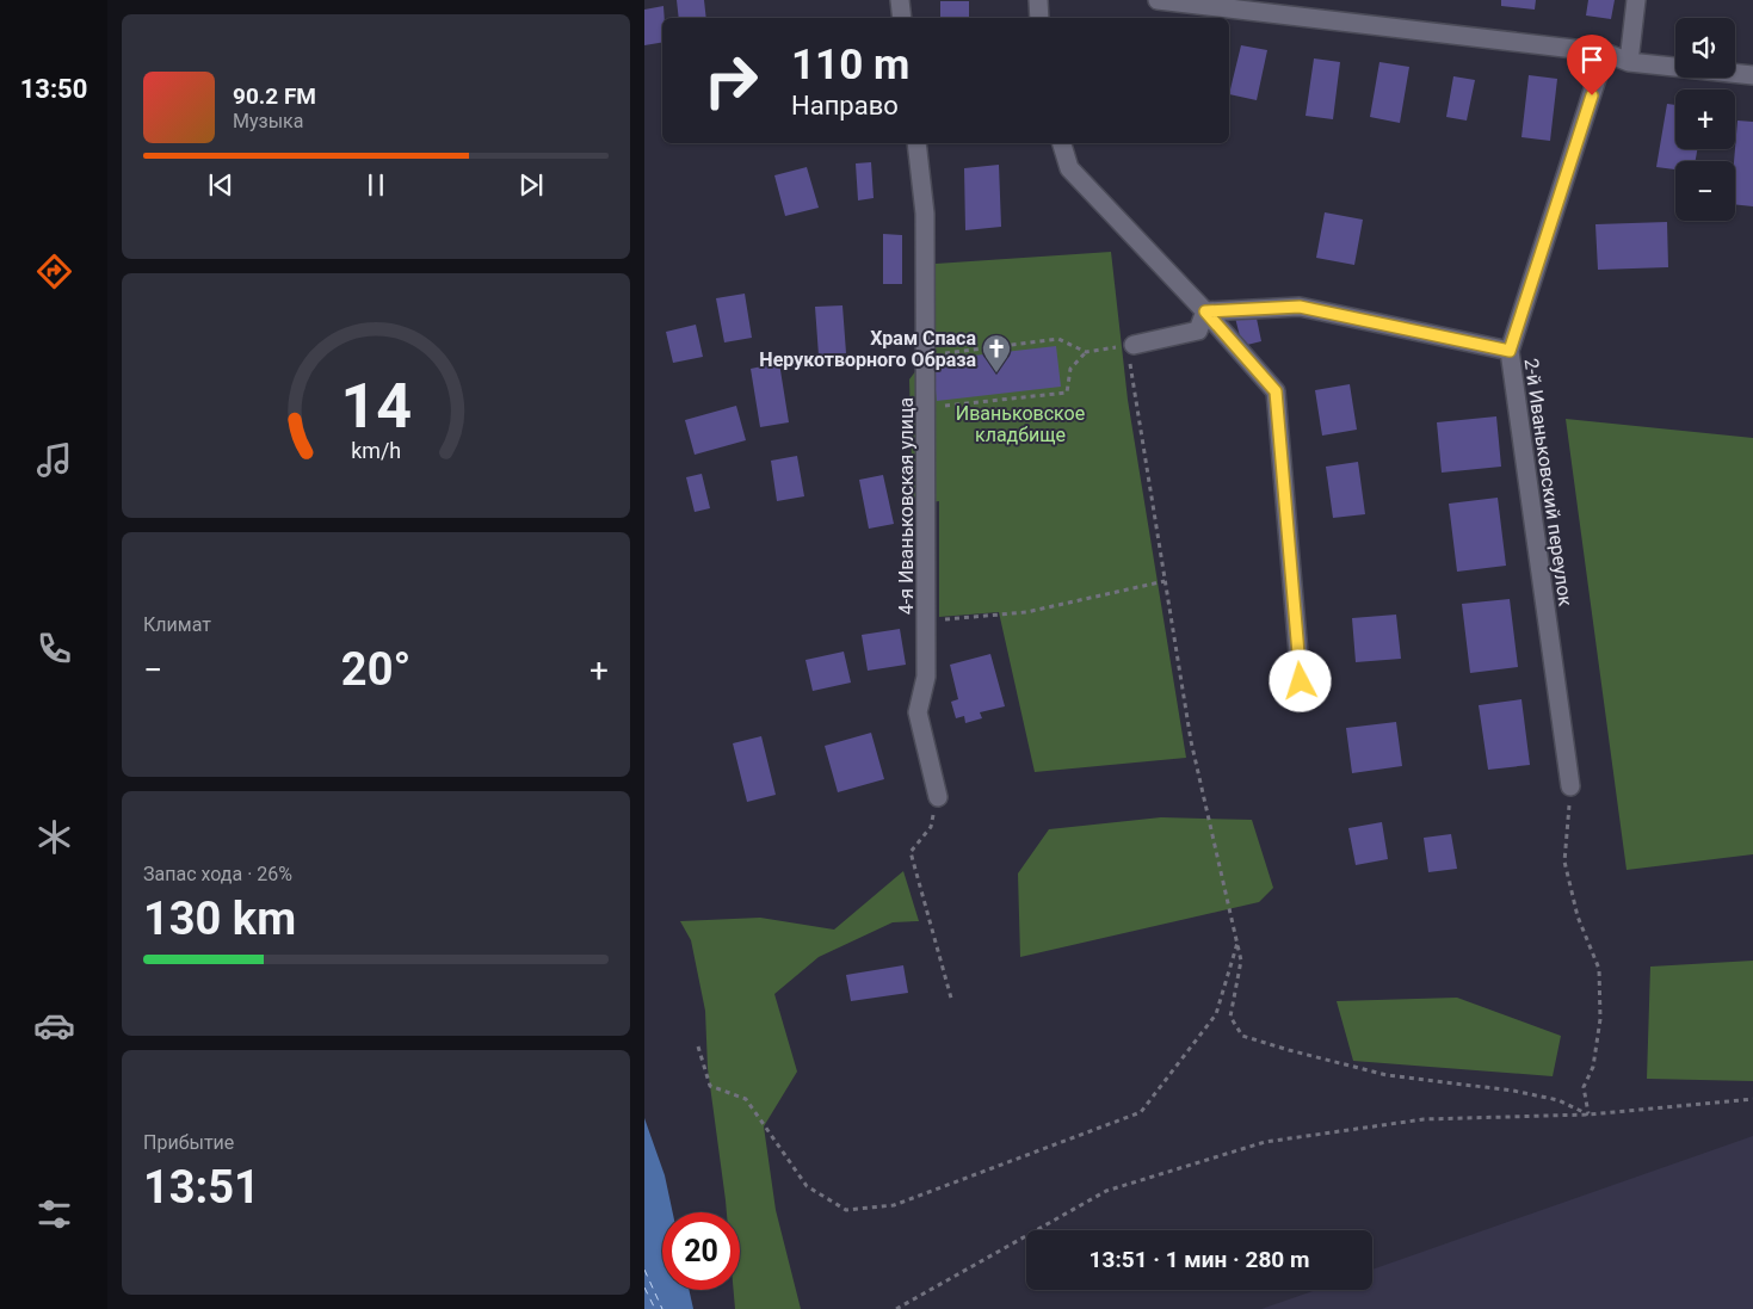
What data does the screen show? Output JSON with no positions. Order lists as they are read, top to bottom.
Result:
{
  "streets": {
    "street": ["2-й Иваньковский переулок", "4-я Иваньковская улица"]
  },
  "parks": ["Иваньковское кладбище"],
  "places": {
    "church": ["Храм Спаса Нерукотворного Образа"]
  },
  "page": {
    "tabs": "13:50",
    "map_buttons": ["+", "−"],
    "turn": ["110 m", "Направо"],
    "song": ["90.2 FM", "Музыка"],
    "tile": [
      "Климат",
      ["Запас хода · 26%", "130 km"],
      ["Прибытие", "13:51"]
    ],
    "heat": ["−", "20°", "+"],
    "limit": "20",
    "trip": "13:51 · 1 мин · 280 m",
    "gauge": ["14", "km/h"]
  }
}
